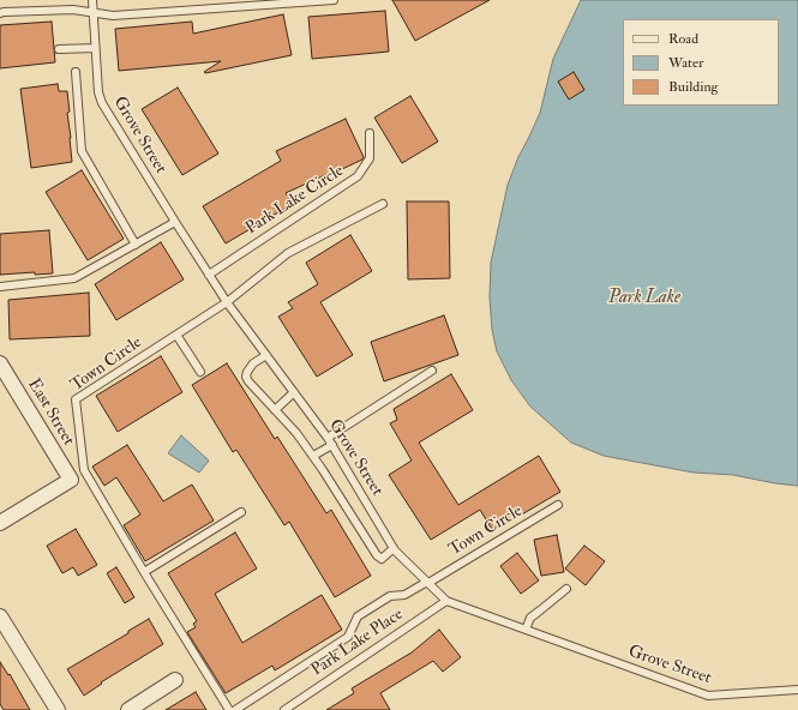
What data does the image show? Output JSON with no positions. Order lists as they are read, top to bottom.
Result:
{
  "streets": {
    "street": ["East Street"],
    "lane": [
      "Grove Street",
      "Park Lake Circle",
      "Town Circle",
      "Park Lake Place"
    ]
  },
  "crossings": [
    ["Grove Street", "Park Lake Circle"],
    ["Grove Street", "Town Circle"],
    ["Grove Street", "Park Lake Place"]
  ],
  "water": ["Park Lake"],
  "legend": ["Road", "Water", "Building"]
}
